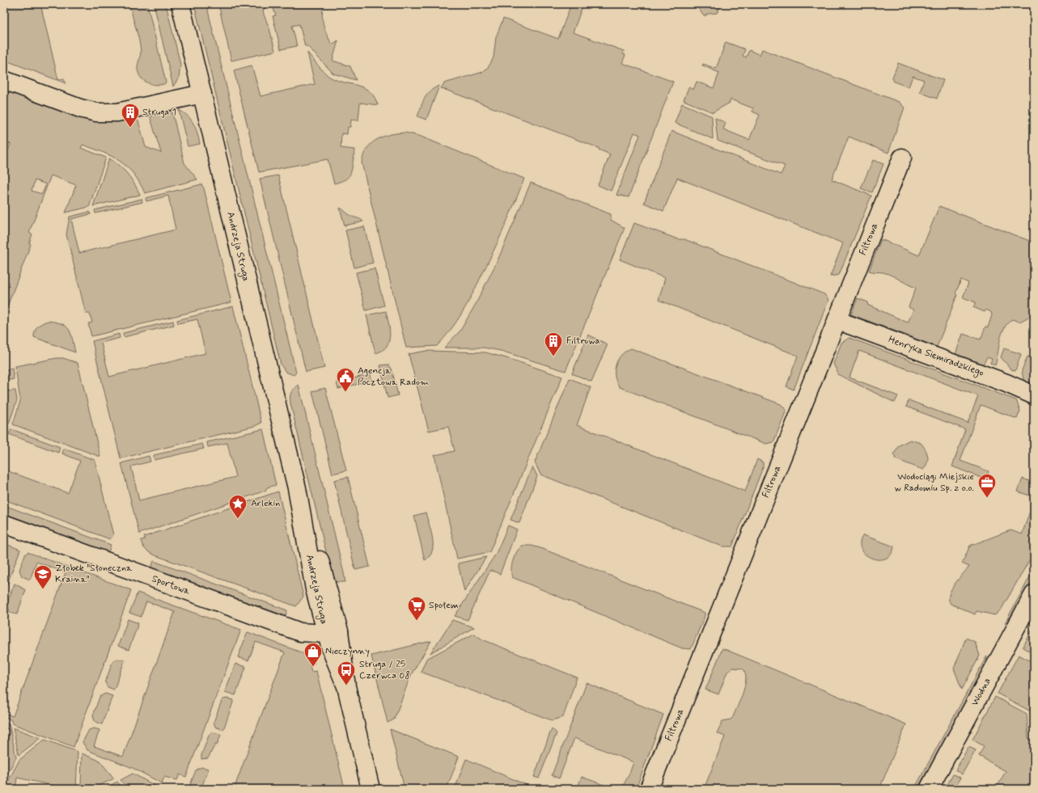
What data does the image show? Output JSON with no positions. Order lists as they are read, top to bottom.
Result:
{
  "streets": {
    "street": [
      "Filtrowa",
      "Andrzeja Struga",
      "Henryka Siemiradzkiego",
      "Sportowa",
      "Wodna"
    ]
  },
  "crossings": [
    ["Filtrowa", "Henryka Siemiradzkiego"],
    ["Andrzeja Struga", "Sportowa"]
  ],
  "places": {
    "building": ["Struga 1", "Filtrowa"],
    "public building": ["Agencja Pocztowa Radom"],
    "office": ["Wodociągi Miejskie w Radomiu Sp. z o.o."],
    "place": ["Arlekin"],
    "school or university": ["Żłobek \"Słoneczna Kraina\""],
    "supermarket": ["Społem"],
    "shop": ["Nieczynny"],
    "bus stop": ["Struga / 25 Czerwca 08"]
  }
}
